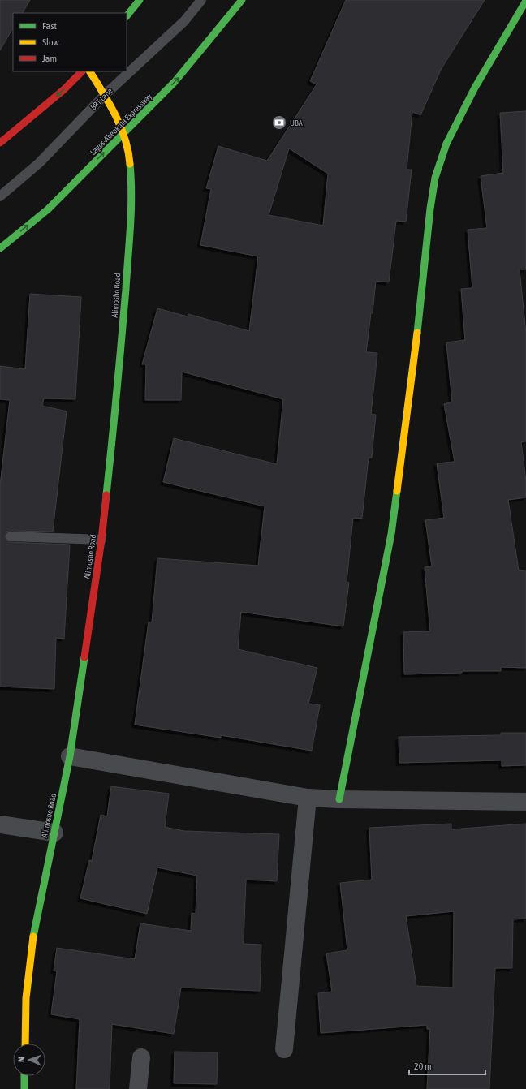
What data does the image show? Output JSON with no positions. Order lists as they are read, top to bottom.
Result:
{
  "streets": {
    "main road": ["Lagos-Abeokuta Expressway", "Alimosho Road"],
    "lane": ["BRT Lane"]
  },
  "crossings": [
    ["BRT Lane", "Alimosho Road"],
    ["Lagos-Abeokuta Expressway", "Alimosho Road"]
  ],
  "one_way": ["Lagos-Abeokuta Expressway"],
  "places": {
    "bank": ["UBA"]
  },
  "legend": ["Fast", "Slow", "Jam"],
  "scale_bar": "20 m",
  "north": "left"
}
